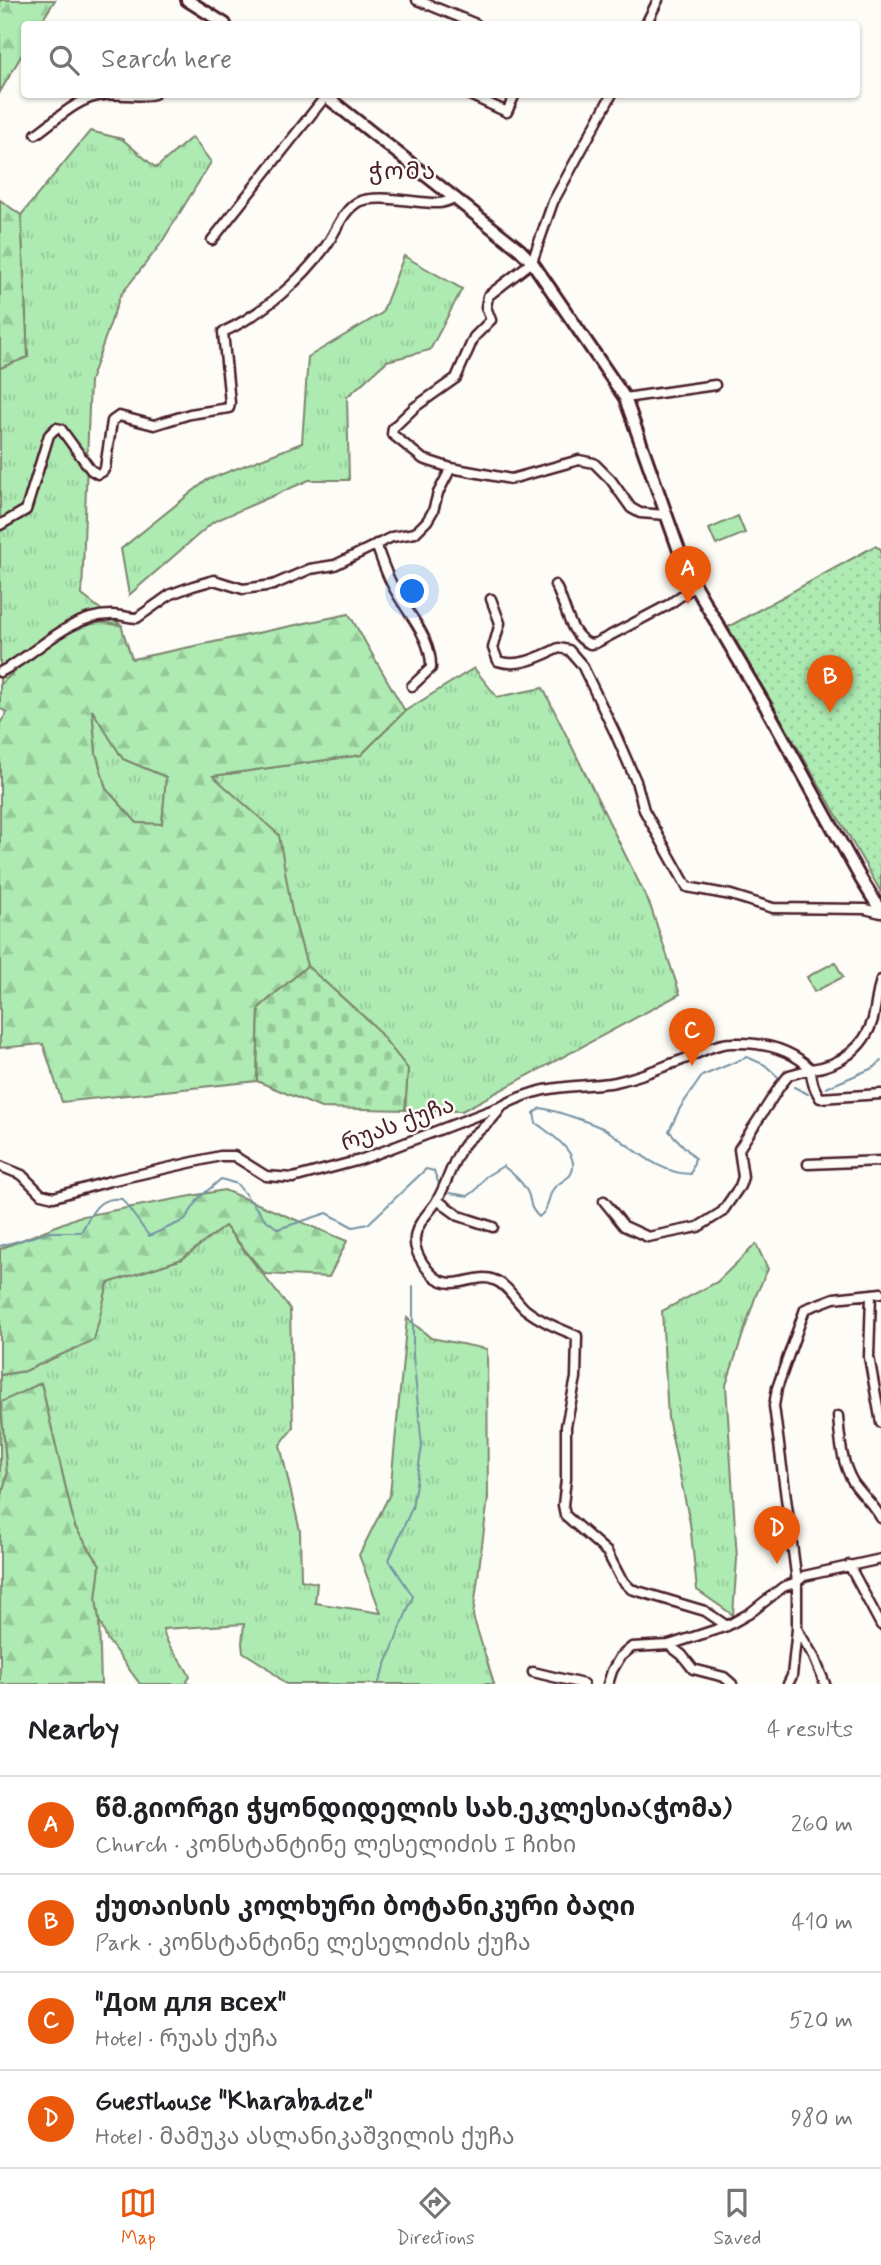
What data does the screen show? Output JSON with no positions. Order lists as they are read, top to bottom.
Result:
{
  "streets": {
    "street": ["რუას ქუჩა"]
  },
  "districts": ["ჭომა"],
  "page": {
    "search": "Search here",
    "pins": [
      "A",
      "B",
      "C",
      "D"
    ],
    "heading": ["Nearby", "4 results"],
    "list": [
      {
        "mark": "A",
        "name": "წმ.გიორგი ჭყონდიდელის სახ.ეკლესია(ჭომა)",
        "note": "Church · კონსტანტინე ლესელიძის I ჩიხი",
        "value": "260 m"
      },
      {
        "mark": "B",
        "name": "ქუთაისის კოლხური ბოტანიკური ბაღი",
        "note": "Park · კონსტანტინე ლესელიძის ქუჩა",
        "value": "410 m"
      },
      {
        "mark": "C",
        "name": "\"Дом для всех\"",
        "note": "Hotel · რუას ქუჩა",
        "value": "520 m"
      },
      {
        "mark": "D",
        "name": "Guesthouse \"Kharabadze\"",
        "note": "Hotel · მამუკა ასლანიკაშვილის ქუჩა",
        "value": "980 m"
      }
    ],
    "nav": ["Map", "Directions", "Saved"]
  }
}
